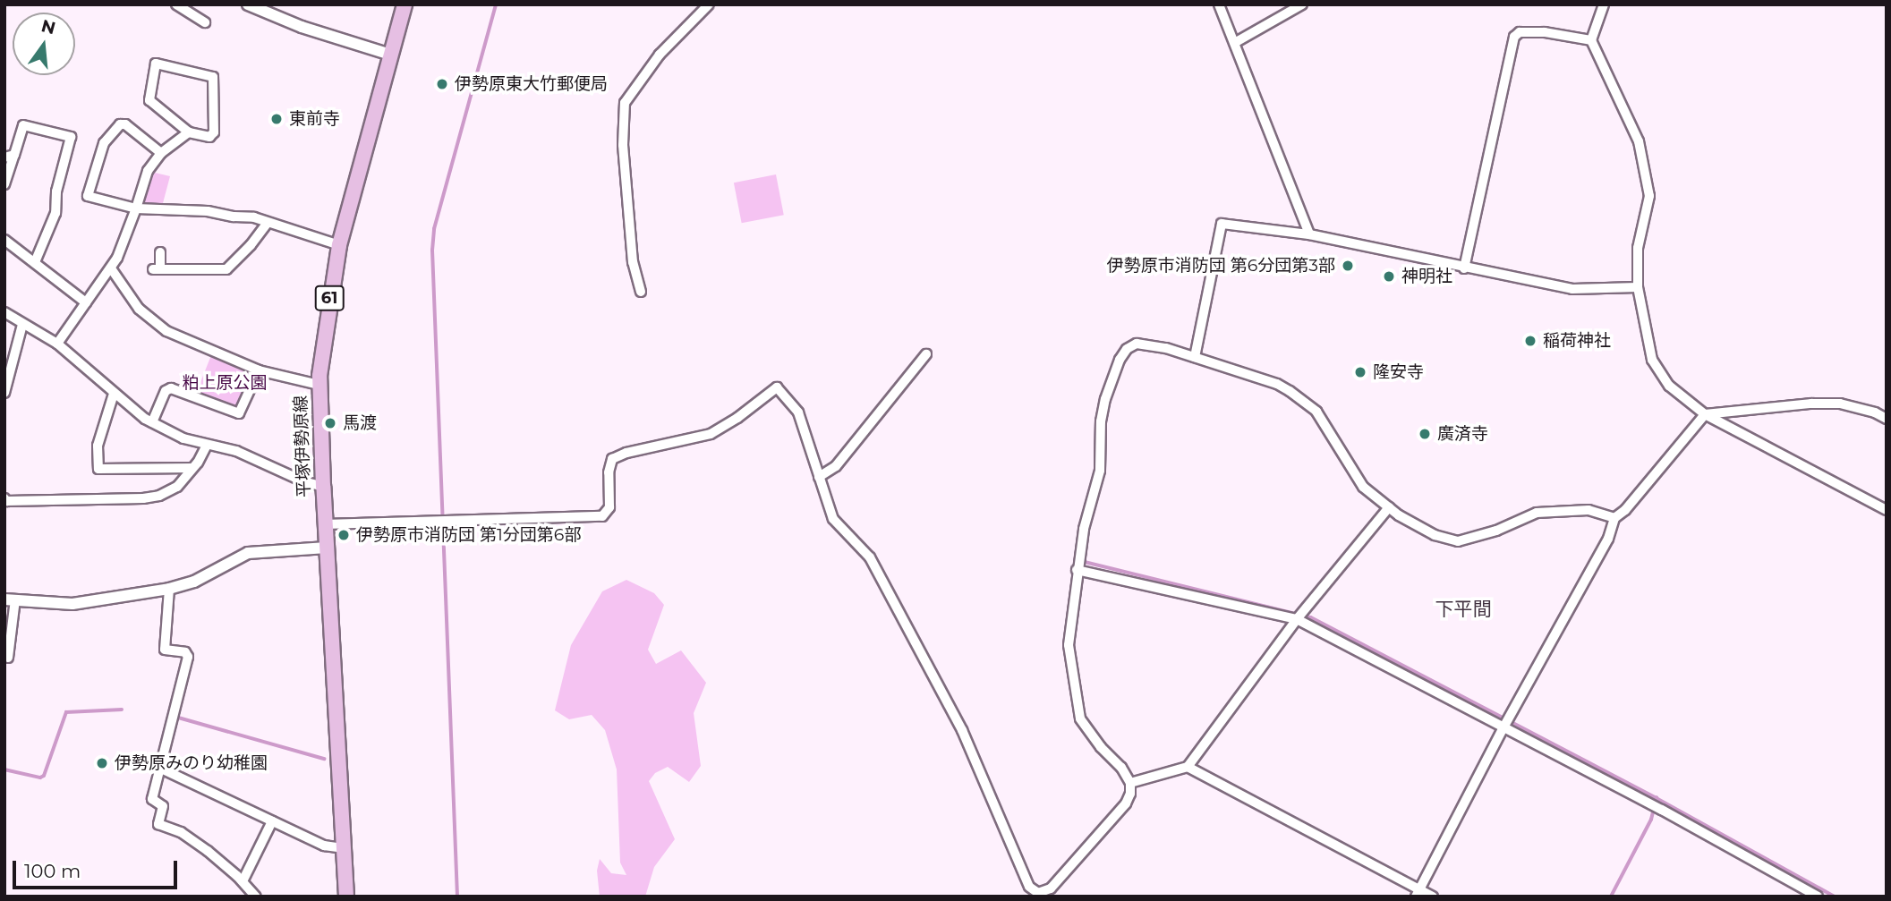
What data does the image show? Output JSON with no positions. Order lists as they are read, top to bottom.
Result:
{
  "streets": {
    "main road": ["61", "平塚伊勢原線"]
  },
  "districts": ["下平間"],
  "parks": ["粕上原公園"],
  "places": [
    "伊勢原東大竹郵便局",
    "東前寺",
    "伊勢原市消防団 第6分団第3部",
    "神明社",
    "稲荷神社",
    "隆安寺",
    "馬渡",
    "廣済寺",
    "伊勢原市消防団 第1分団第6部",
    "伊勢原みのり幼稚園"
  ],
  "scale_bar": "100 m",
  "north": "top"
}
